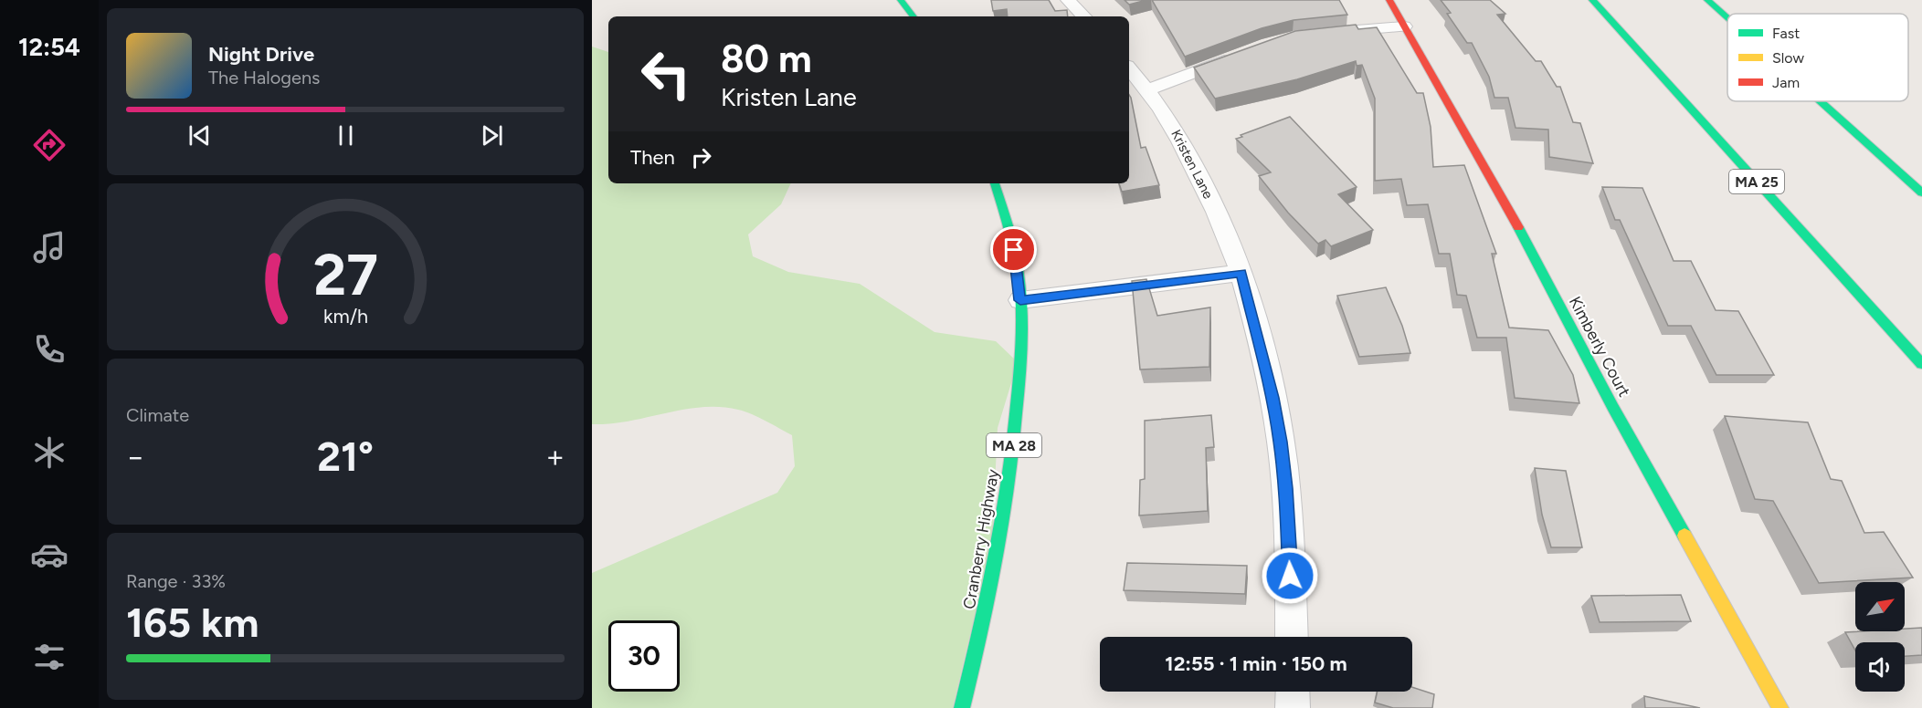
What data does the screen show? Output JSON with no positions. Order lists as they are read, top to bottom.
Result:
{
  "streets": {
    "main road": [
      "MA 25",
      "Kimberly Court",
      "MA 28",
      "Cranberry Highway"
    ],
    "street": ["Kristen Lane"]
  },
  "legend": ["Fast", "Slow", "Jam"],
  "north": "top right",
  "page": {
    "tabs": "12:54",
    "turn": ["80 m", "Kristen Lane"],
    "song": ["Night Drive", "The Halogens"],
    "then": "Then",
    "tile": [
      "Climate",
      ["Range · 33%", "165 km"]
    ],
    "heat": ["−", "21°", "+"],
    "limit": "30",
    "trip": "12:55 · 1 min · 150 m",
    "gauge": ["27", "km/h"]
  }
}
